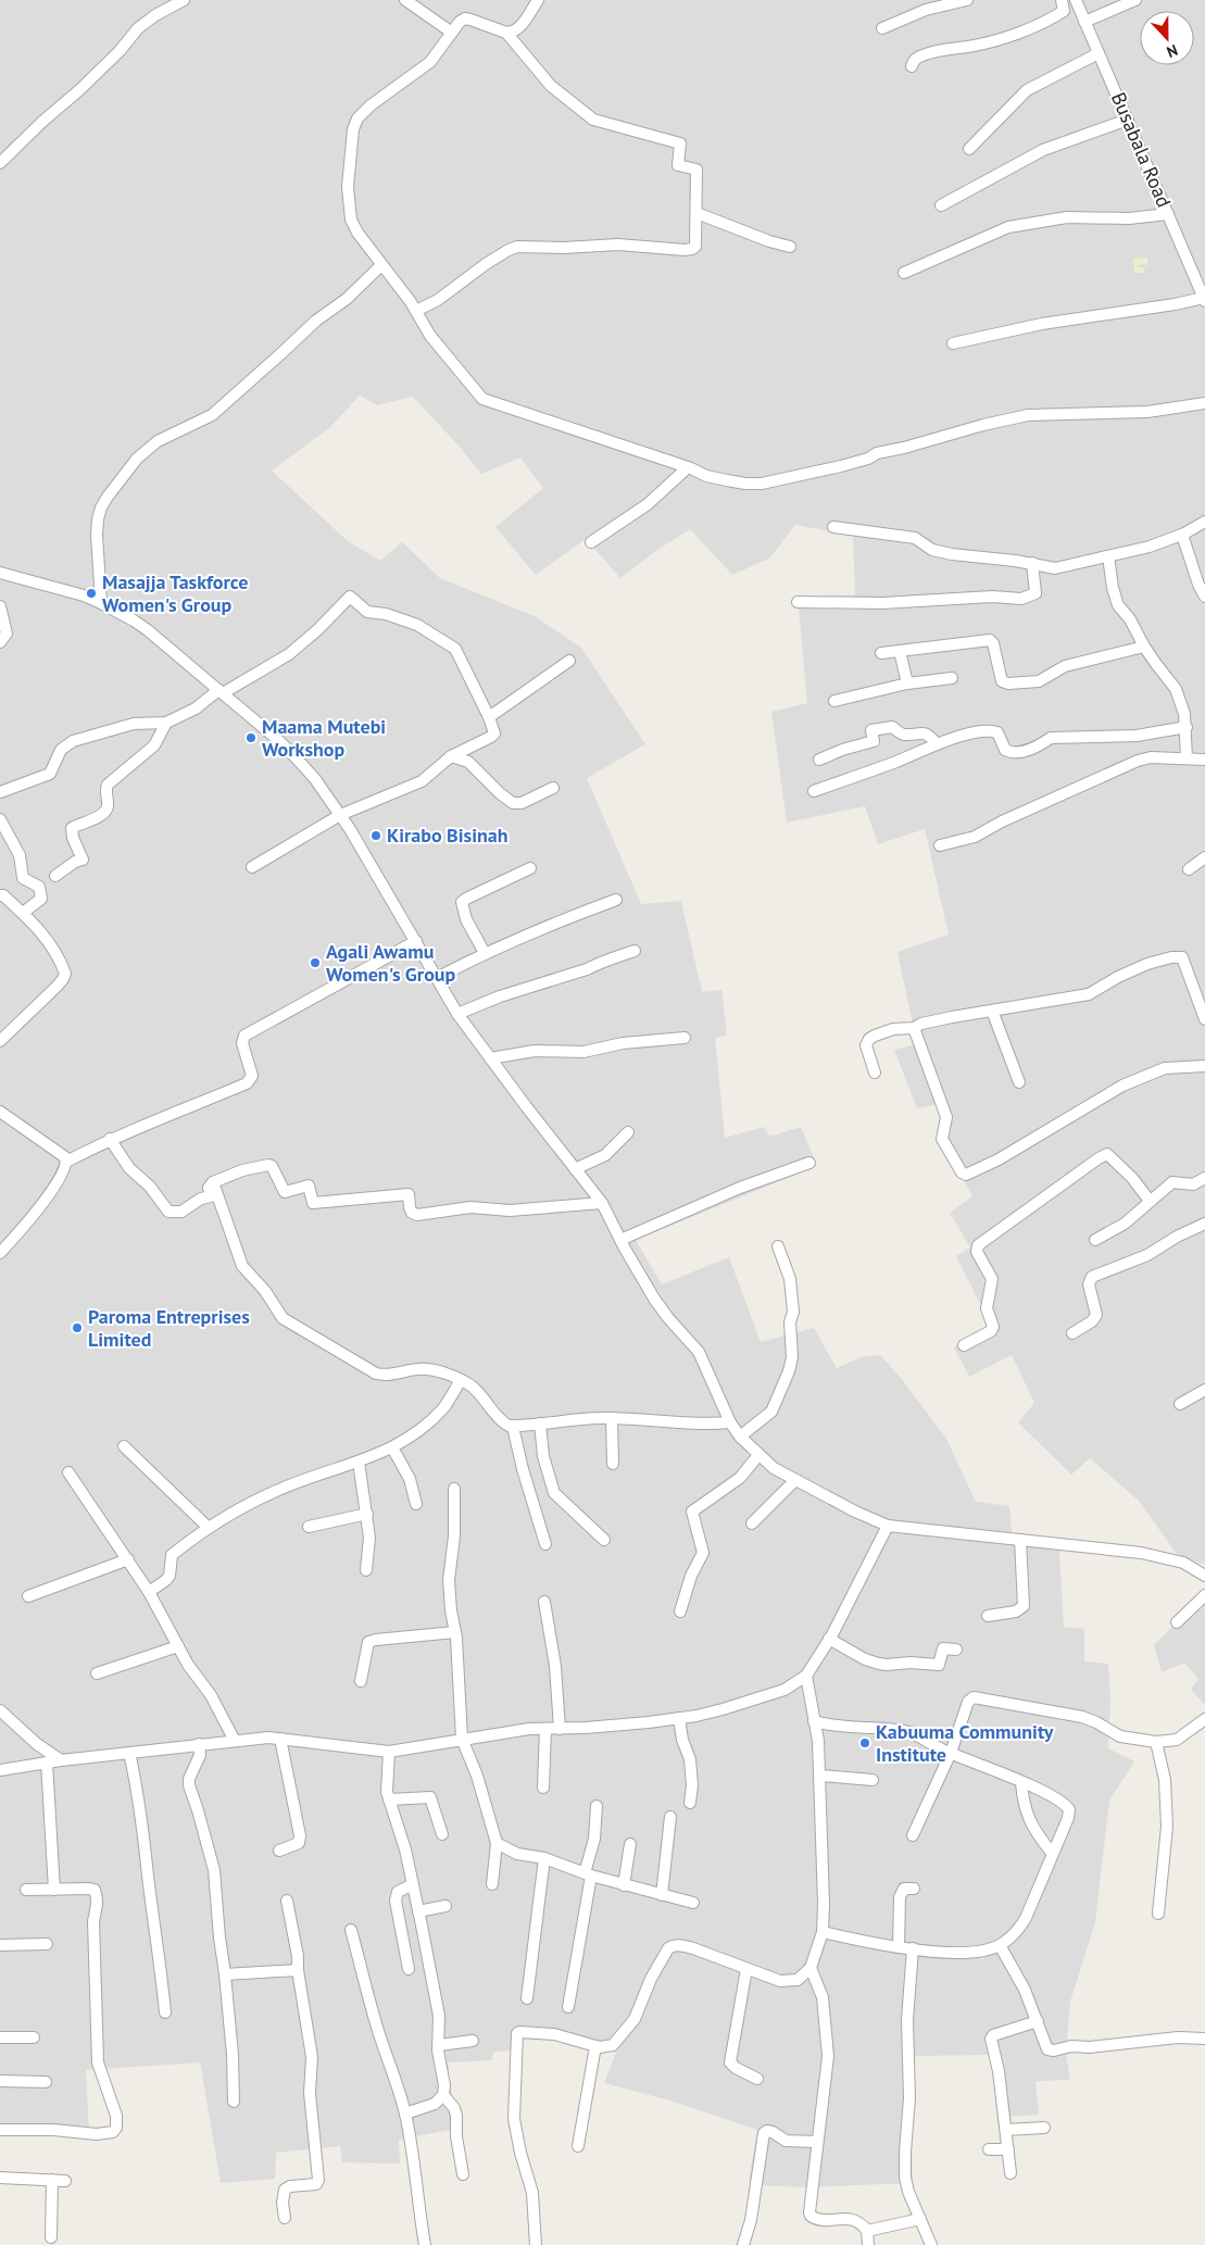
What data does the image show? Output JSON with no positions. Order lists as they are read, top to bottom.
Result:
{
  "streets": {
    "street": ["Busabala Road"]
  },
  "places": [
    "Masajja Taskforce Women's Group",
    "Maama Mutebi Workshop",
    "Kirabo Bisinah",
    "Agali Awamu Women's Group",
    "Paroma Entreprises Limited",
    "Kabuuma Community Institute"
  ],
  "north": "bottom"
}
